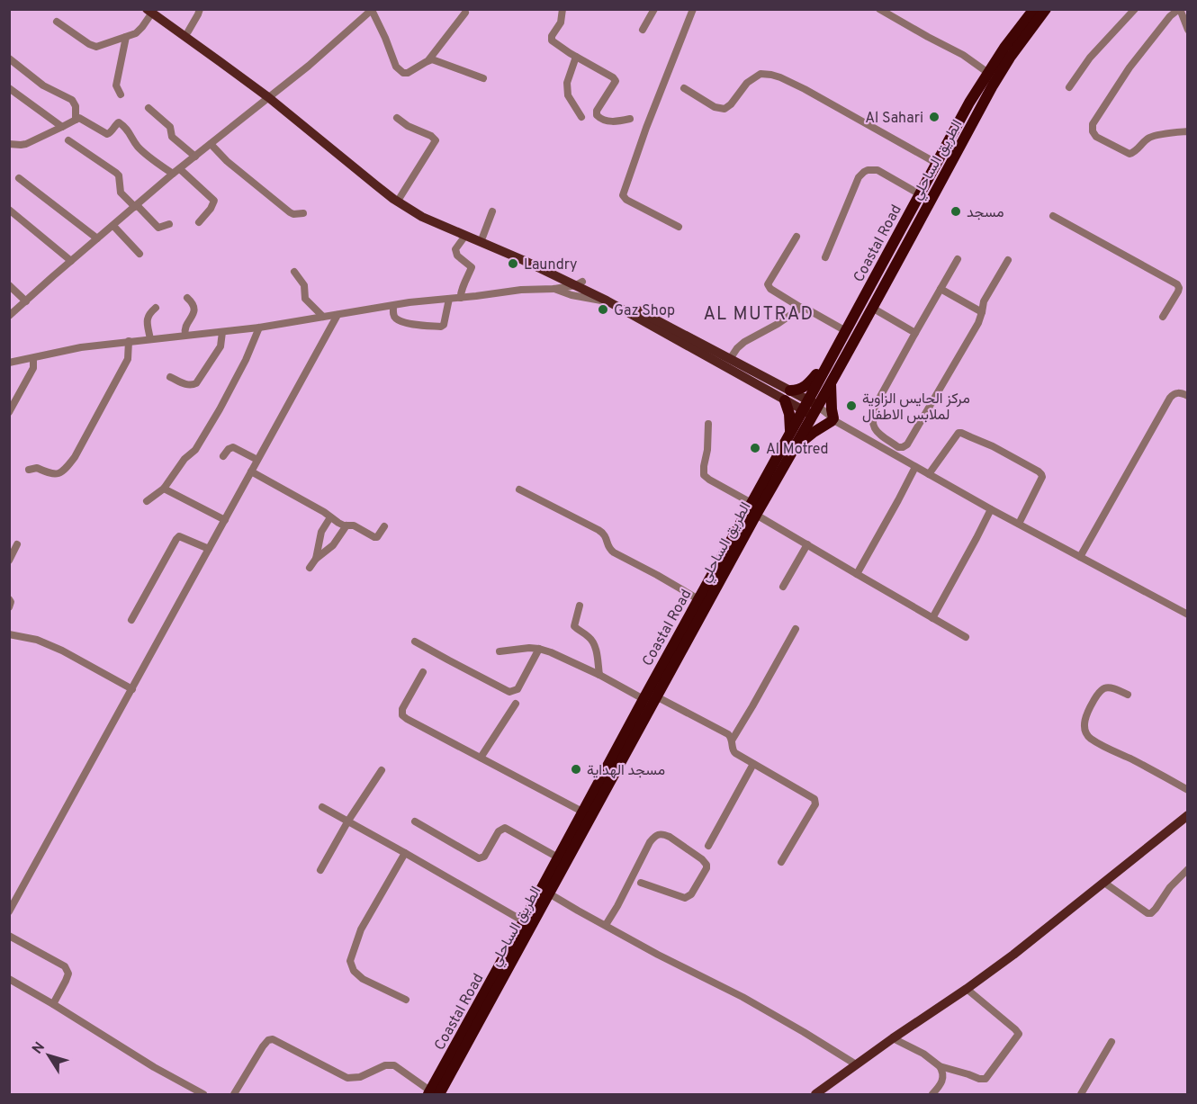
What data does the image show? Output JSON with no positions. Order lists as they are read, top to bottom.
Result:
{
  "streets": {
    "highway": ["الطريق الساحلي", "Coastal Road"]
  },
  "crossings": [
    ["الطريق الساحلي", "Coastal Road"]
  ],
  "districts": ["AL MUTRAD"],
  "places": [
    "Al Sahari",
    "مسجد",
    "Laundry",
    "Gaz Shop",
    "مركز الحايس الزاوية لملابس الاطفال",
    "Al Motred",
    "مسجد الهداية"
  ],
  "north": "top left"
}
